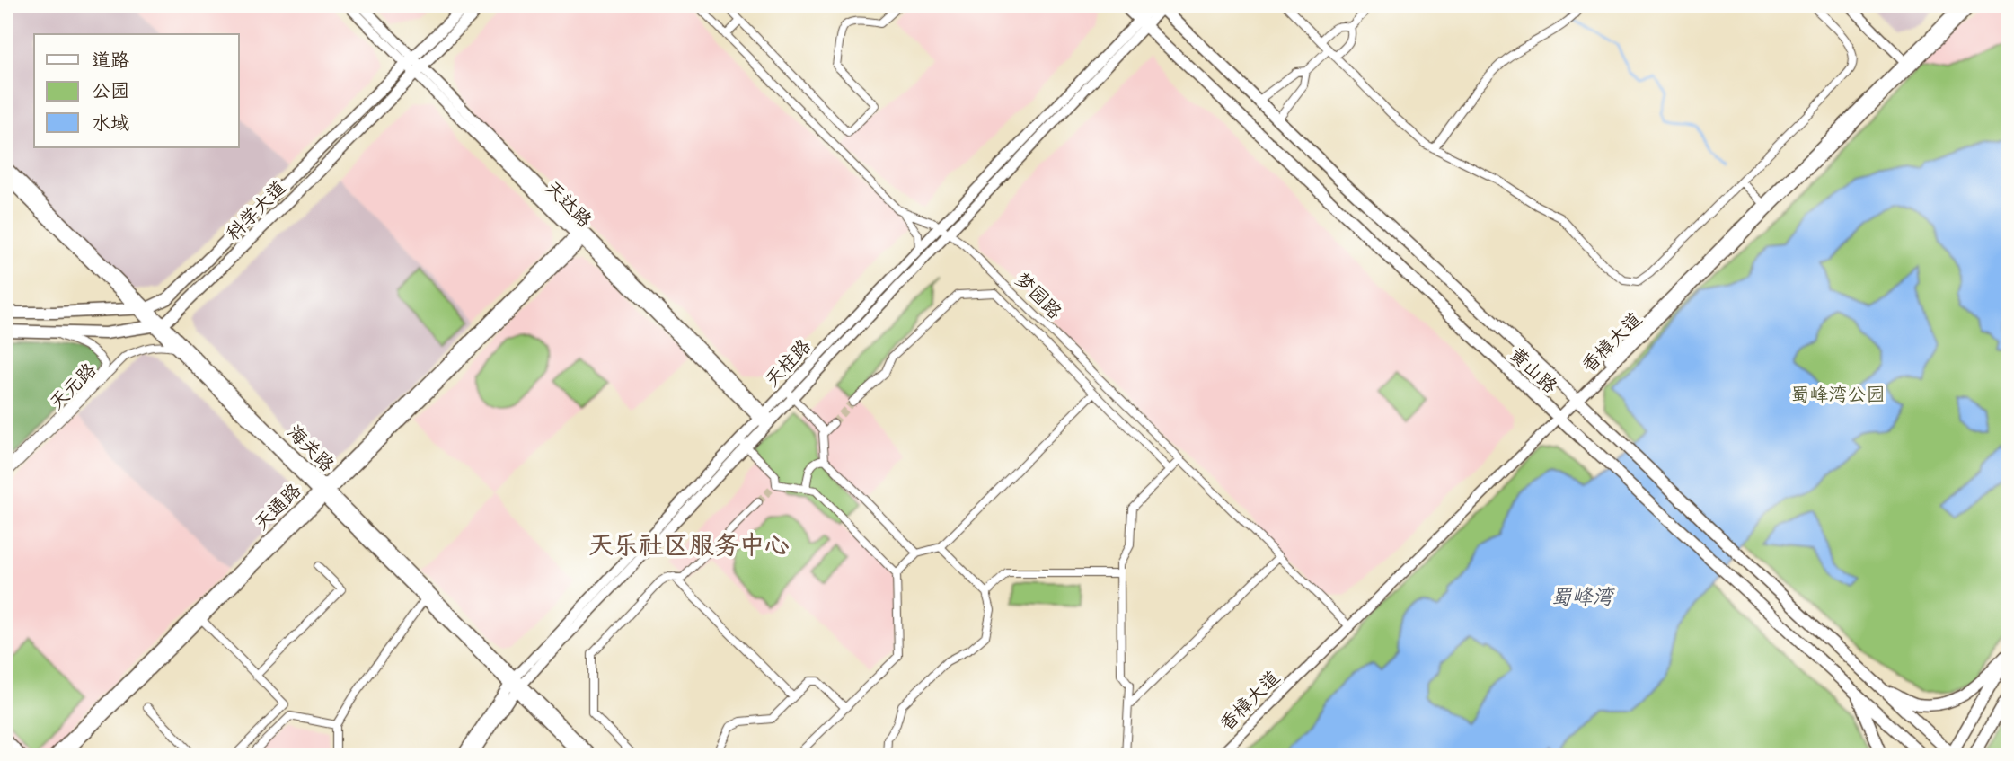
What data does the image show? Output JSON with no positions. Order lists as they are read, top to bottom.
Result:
{
  "streets": {
    "main road": ["科学大道", "黄山路"],
    "street": [
      "天达路",
      "梦园路",
      "香樟大道",
      "天柱路",
      "天元路",
      "海关路",
      "天通路"
    ]
  },
  "crossings": [
    ["天达路", "科学大道"],
    ["天达路", "天柱路"],
    ["天达路", "天通路"],
    ["科学大道", "海关路"],
    ["梦园路", "香樟大道"],
    ["梦园路", "天柱路"],
    ["香樟大道", "黄山路"],
    ["天柱路", "黄山路"],
    ["天柱路", "海关路"],
    ["天元路", "海关路"],
    ["海关路", "天通路"]
  ],
  "districts": ["天乐社区服务中心"],
  "water": ["蜀峰湾"],
  "parks": ["蜀峰湾公园"],
  "legend": ["道路", "公园", "水域"]
}
